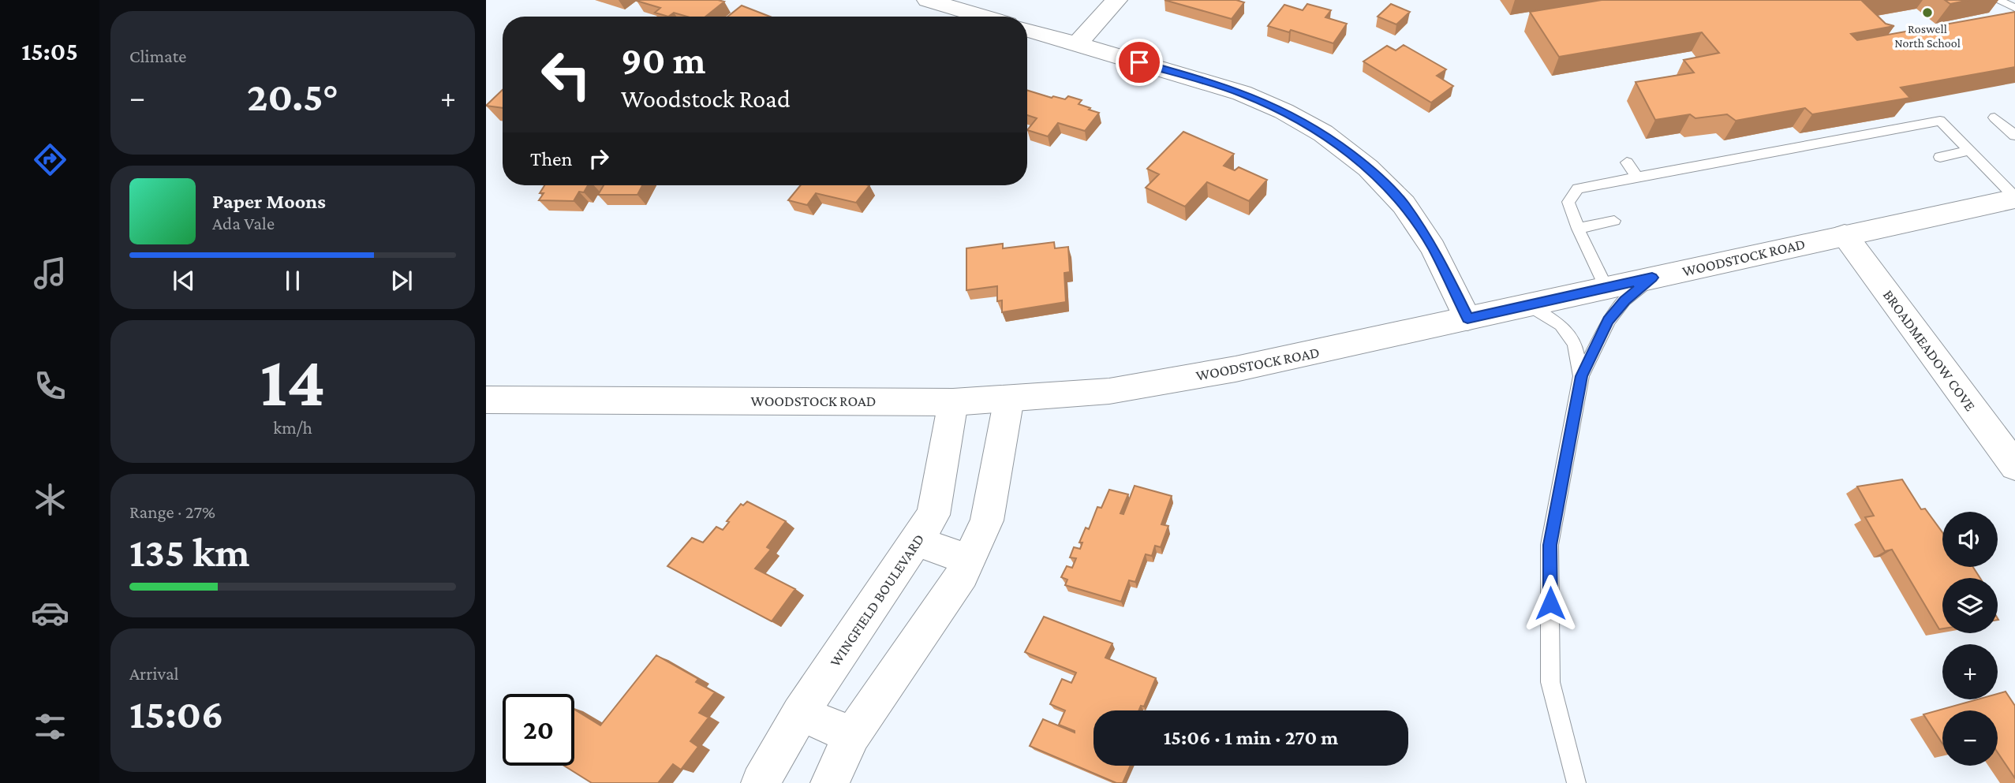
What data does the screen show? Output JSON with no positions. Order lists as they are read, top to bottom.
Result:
{
  "streets": {
    "street": ["WOODSTOCK ROAD", "BROADMEADOW COVE", "WINGFIELD BOULEVARD"]
  },
  "crossings": [
    ["WOODSTOCK ROAD", "BROADMEADOW COVE"],
    ["WOODSTOCK ROAD", "WINGFIELD BOULEVARD"]
  ],
  "places": ["Roswell North School"],
  "page": {
    "tabs": "15:05",
    "tile": [
      "Climate",
      ["14", "km/h"],
      ["Range · 27%", "135 km"],
      ["Arrival", "15:06"]
    ],
    "turn": ["90 m", "Woodstock Road"],
    "heat": ["−", "20.5°", "+"],
    "then": "Then",
    "song": ["Paper Moons", "Ada Vale"],
    "map_buttons": ["+", "−"],
    "limit": "20",
    "trip": "15:06 · 1 min · 270 m"
  }
}
